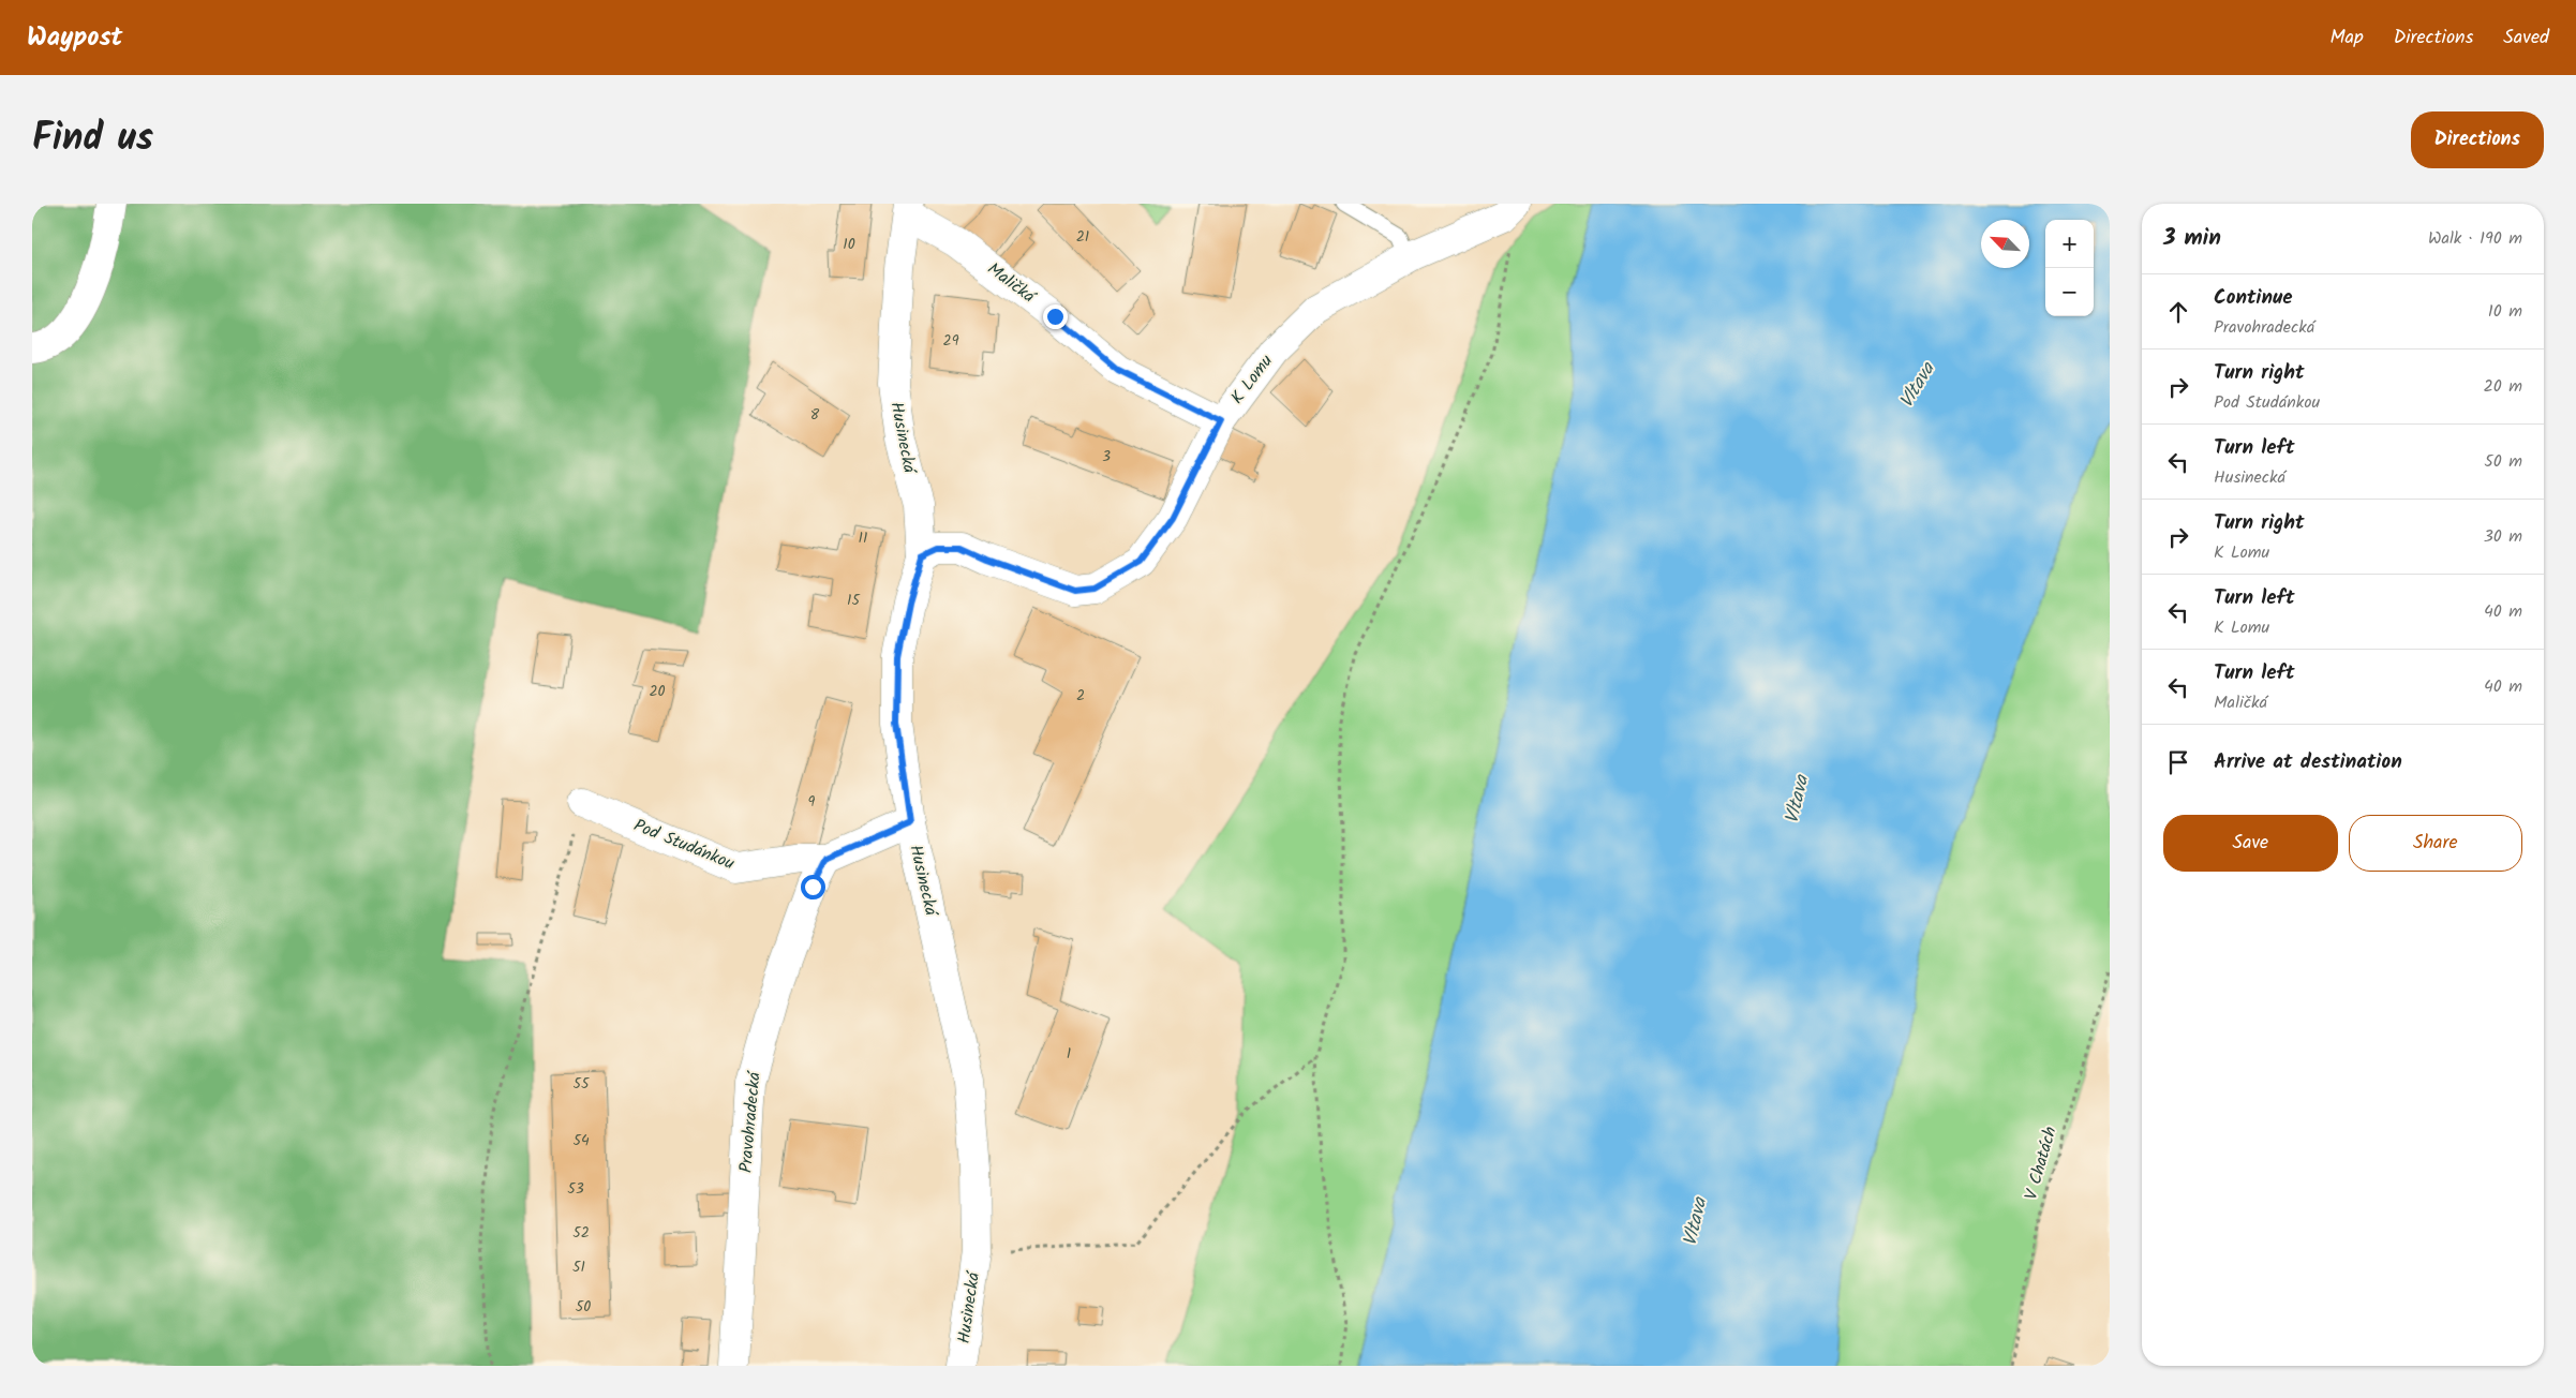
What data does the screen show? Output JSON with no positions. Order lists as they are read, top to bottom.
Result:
{
  "streets": {
    "street": [
      "Maličká",
      "K Lomu",
      "Husinecká",
      "Pod Studánkou",
      "Pravohradecká"
    ],
    "path": ["V Chatách"]
  },
  "crossings": [
    ["Maličká", "K Lomu"],
    ["Maličká", "Husinecká"],
    ["K Lomu", "Husinecká"],
    ["Husinecká", "Pod Studánkou"],
    ["Pod Studánkou", "Pravohradecká"]
  ],
  "water": ["Vltava"],
  "house_numbers": [
    "21",
    "10",
    "29",
    "8",
    "3",
    "11",
    "15",
    "20",
    "2",
    "9",
    "1",
    "55",
    "54",
    "53",
    "52",
    "51",
    "50"
  ],
  "north": "top left",
  "page": {
    "header": "Waypost",
    "nav": ["Map", "Directions", "Saved"],
    "title": "Find us",
    "buttons": [
      "Directions",
      ["Save", "Share"]
    ],
    "heading": ["3 min", "Walk · 190 m"],
    "map_buttons": ["+", "−"],
    "list": [
      ["Continue", "Pravohradecká", "10 m"],
      ["Turn right", "Pod Studánkou", "20 m"],
      ["Turn left", "Husinecká", "50 m"],
      ["Turn right", "K Lomu", "30 m"],
      ["Turn left", "K Lomu", "40 m"],
      ["Turn left", "Maličká", "40 m"],
      "Arrive at destination"
    ]
  }
}
